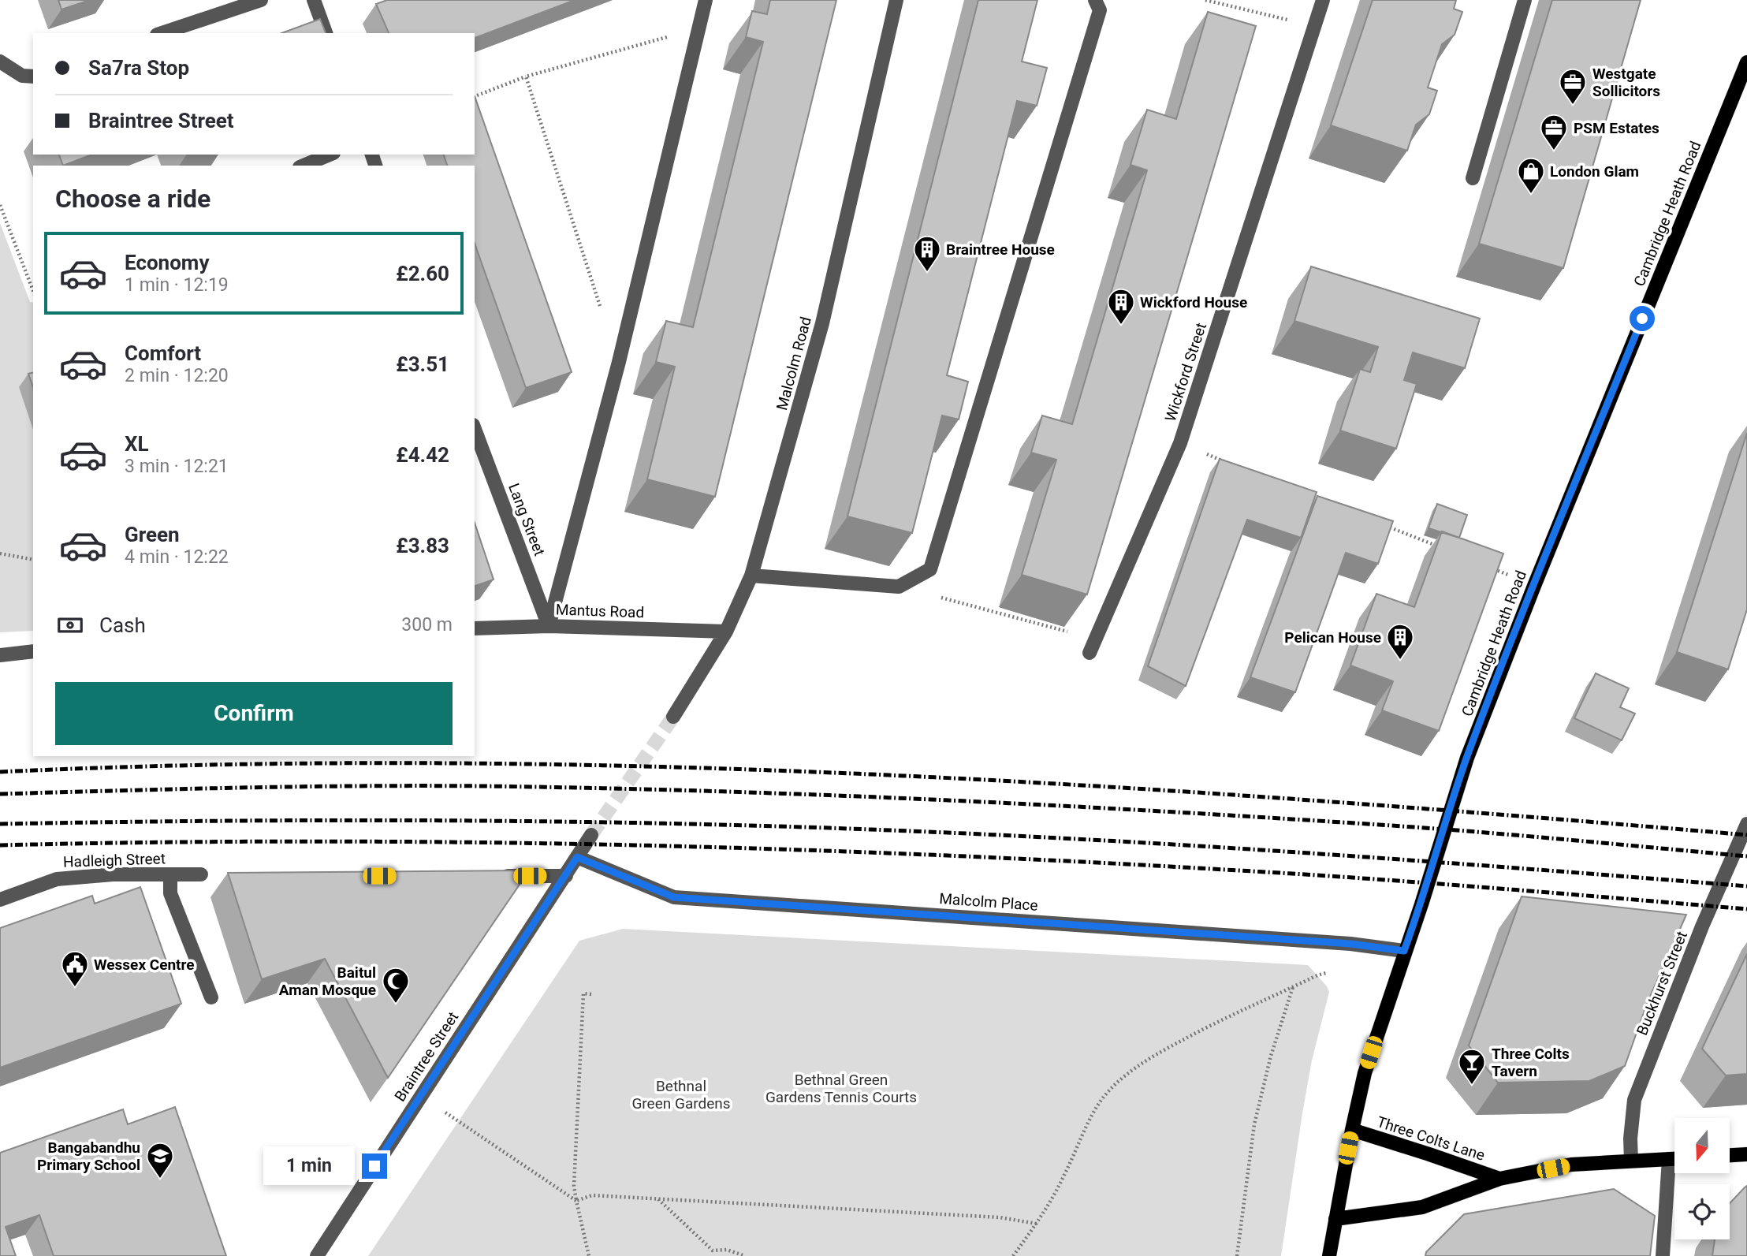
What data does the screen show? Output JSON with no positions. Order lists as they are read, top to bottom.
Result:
{
  "streets": {
    "main road": ["Cambridge Heath Road", "Three Colts Lane"],
    "street": [
      "Malcolm Road",
      "Wickford Street",
      "Lang Street",
      "Mantus Road",
      "Hadleigh Street",
      "Malcolm Place",
      "Buckhurst Street",
      "Braintree Street"
    ]
  },
  "crossings": [
    ["Cambridge Heath Road", "Malcolm Place"],
    ["Cambridge Heath Road", "Three Colts Lane"],
    ["Malcolm Road", "Mantus Road"],
    ["Lang Street", "Mantus Road"],
    ["Buckhurst Street", "Three Colts Lane"]
  ],
  "parks": ["Bethnal Green Gardens Tennis Courts", "Bethnal Green Gardens"],
  "places": {
    "office": ["Westgate Sollicitors", "PSM Estates"],
    "shop": ["London Glam"],
    "building": ["Braintree House", "Wickford House", "Pelican House"],
    "public building": ["Wessex Centre"],
    "mosque": ["Baitul Aman Mosque"],
    "bar": ["Three Colts Tavern"],
    "school or university": ["Bangabandhu Primary School"]
  },
  "north": "bottom",
  "page": {
    "banner": ["Sa7ra Stop", "Braintree Street"],
    "heading": "Choose a ride",
    "list": [
      {
        "name": "Economy",
        "note": "1 min · 12:19",
        "value": "£2.60"
      },
      {
        "name": "Comfort",
        "note": "2 min · 12:20",
        "value": "£3.51"
      },
      {
        "name": "XL",
        "note": "3 min · 12:21",
        "value": "£4.42"
      },
      {
        "name": "Green",
        "note": "4 min · 12:22",
        "value": "£3.83"
      }
    ],
    "pay": ["Cash", "300 m"],
    "buttons": "Confirm",
    "bubble": "1 min"
  }
}
